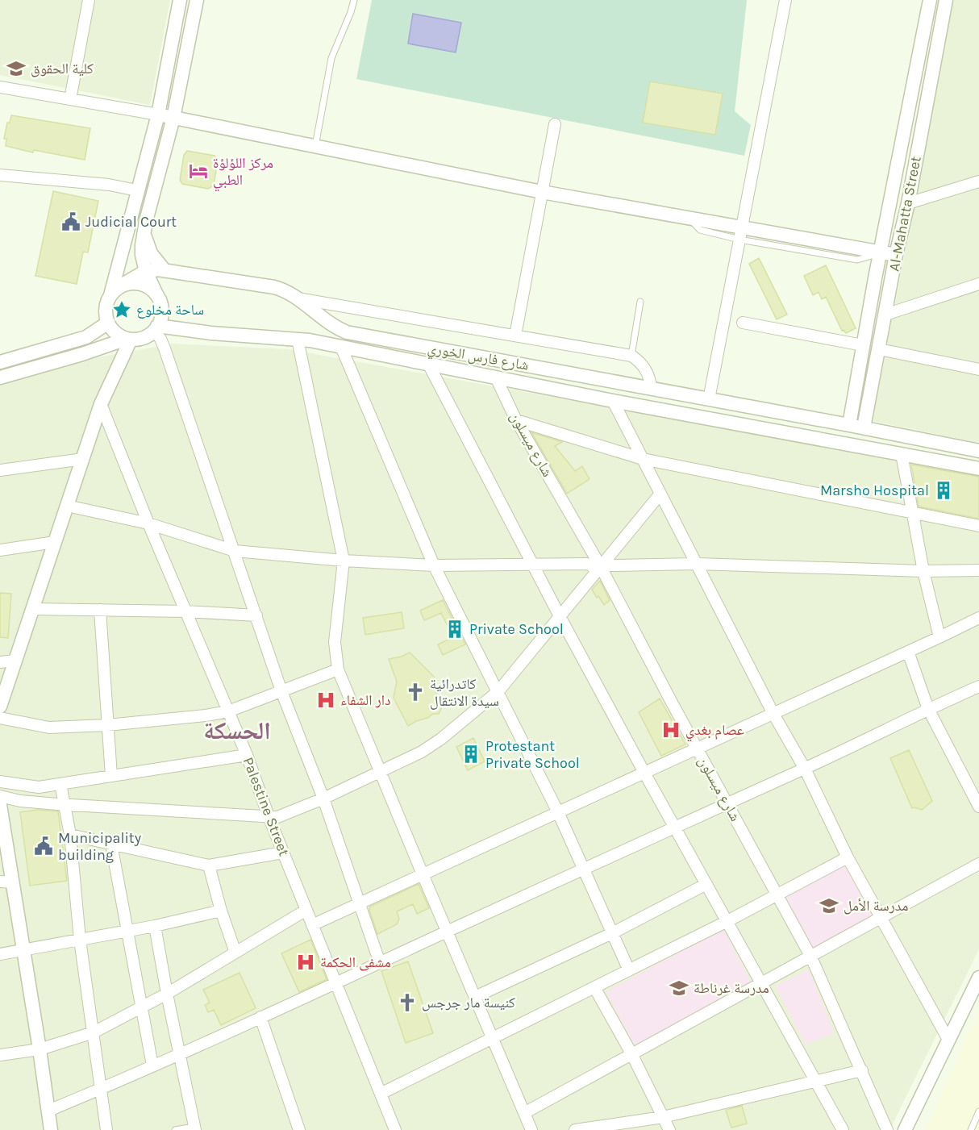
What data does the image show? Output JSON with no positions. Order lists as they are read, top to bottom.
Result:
{
  "streets": {
    "street": [
      "Al-Mahatta Street",
      "شارع فارس الخوري",
      "شارع ميسلون",
      "Palestine Street"
    ]
  },
  "crossings": [
    ["Al-Mahatta Street", "شارع فارس الخوري"]
  ],
  "districts": ["الحسكة"],
  "places": {
    "school or university": ["كلية الحقوق", "مدرسة الأمل", "مدرسة غرناطة"],
    "hotel": ["مركز اللؤلؤة الطبي"],
    "public building": ["Judicial Court", "Municipality building"],
    "place": ["ساحة مخلوع"],
    "building": ["Marsho Hospital", "Private School", "Protestant Private School"],
    "church": ["كاتدرائية سيدة الانتقال", "كنيسة مار جرجس"],
    "hospital": ["دار الشفاء", "عصام بغدي", "مشفى الحكمة"]
  }
}
